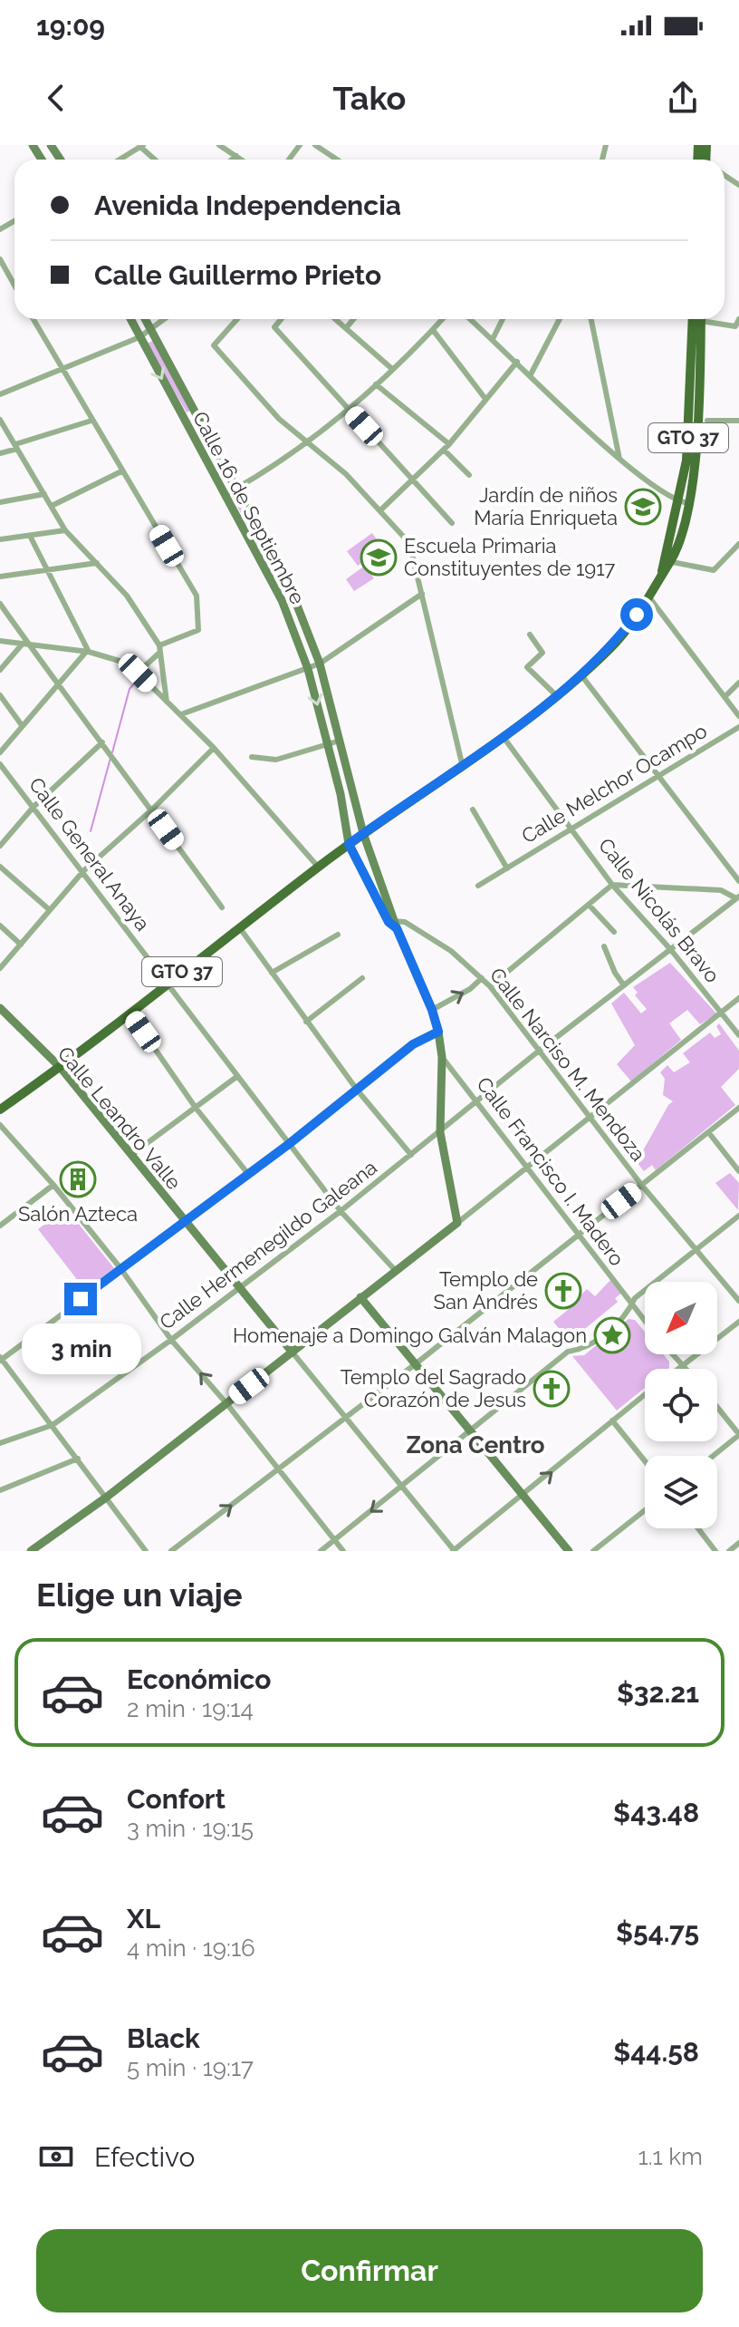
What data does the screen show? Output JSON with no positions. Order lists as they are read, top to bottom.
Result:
{
  "streets": {
    "main road": ["GTO 37"],
    "street": [
      "Calle 16 de Septiembre",
      "Calle Melchor Ocampo",
      "Calle General Anaya",
      "Calle Nicolás Bravo",
      "Calle Narciso M. Mendoza",
      "Calle Leandro Valle",
      "Calle Francisco I. Madero",
      "Calle Hermenegildo Galeana"
    ]
  },
  "crossings": [
    ["GTO 37", "Calle 16 de Septiembre"],
    ["GTO 37", "Calle General Anaya"],
    ["GTO 37", "Calle Nicolás Bravo"],
    ["GTO 37", "Calle Leandro Valle"],
    ["Calle 16 de Septiembre", "Calle Narciso M. Mendoza"],
    ["Calle 16 de Septiembre", "Calle Francisco I. Madero"],
    ["Calle 16 de Septiembre", "Calle Hermenegildo Galeana"],
    ["Calle Melchor Ocampo", "Calle Nicolás Bravo"],
    ["Calle General Anaya", "Calle Hermenegildo Galeana"],
    ["Calle Nicolás Bravo", "Calle Hermenegildo Galeana"],
    ["Calle Narciso M. Mendoza", "Calle Hermenegildo Galeana"],
    ["Calle Leandro Valle", "Calle Hermenegildo Galeana"],
    ["Calle Francisco I. Madero", "Calle Hermenegildo Galeana"]
  ],
  "districts": ["Zona Centro"],
  "places": {
    "school or university": ["Jardín de niños María Enriqueta", "Escuela Primaria Constituyentes de 1917"],
    "building": ["Salón Azteca"],
    "church": ["Templo de San Andrés", "Templo del Sagrado Corazón de Jesus"],
    "place": ["Homenaje a Domingo Galván Malagon"]
  },
  "north": "bottom left",
  "page": {
    "status": "19:09",
    "header": "Tako",
    "banner": ["Avenida Independencia", "Calle Guillermo Prieto"],
    "bubble": "3 min",
    "heading": "Elige un viaje",
    "list": [
      {
        "name": "Económico",
        "note": "2 min · 19:14",
        "value": "$32.21"
      },
      {
        "name": "Confort",
        "note": "3 min · 19:15",
        "value": "$43.48"
      },
      {
        "name": "XL",
        "note": "4 min · 19:16",
        "value": "$54.75"
      },
      {
        "name": "Black",
        "note": "5 min · 19:17",
        "value": "$44.58"
      }
    ],
    "pay": ["Efectivo", "1.1 km"],
    "buttons": "Confirmar"
  }
}
